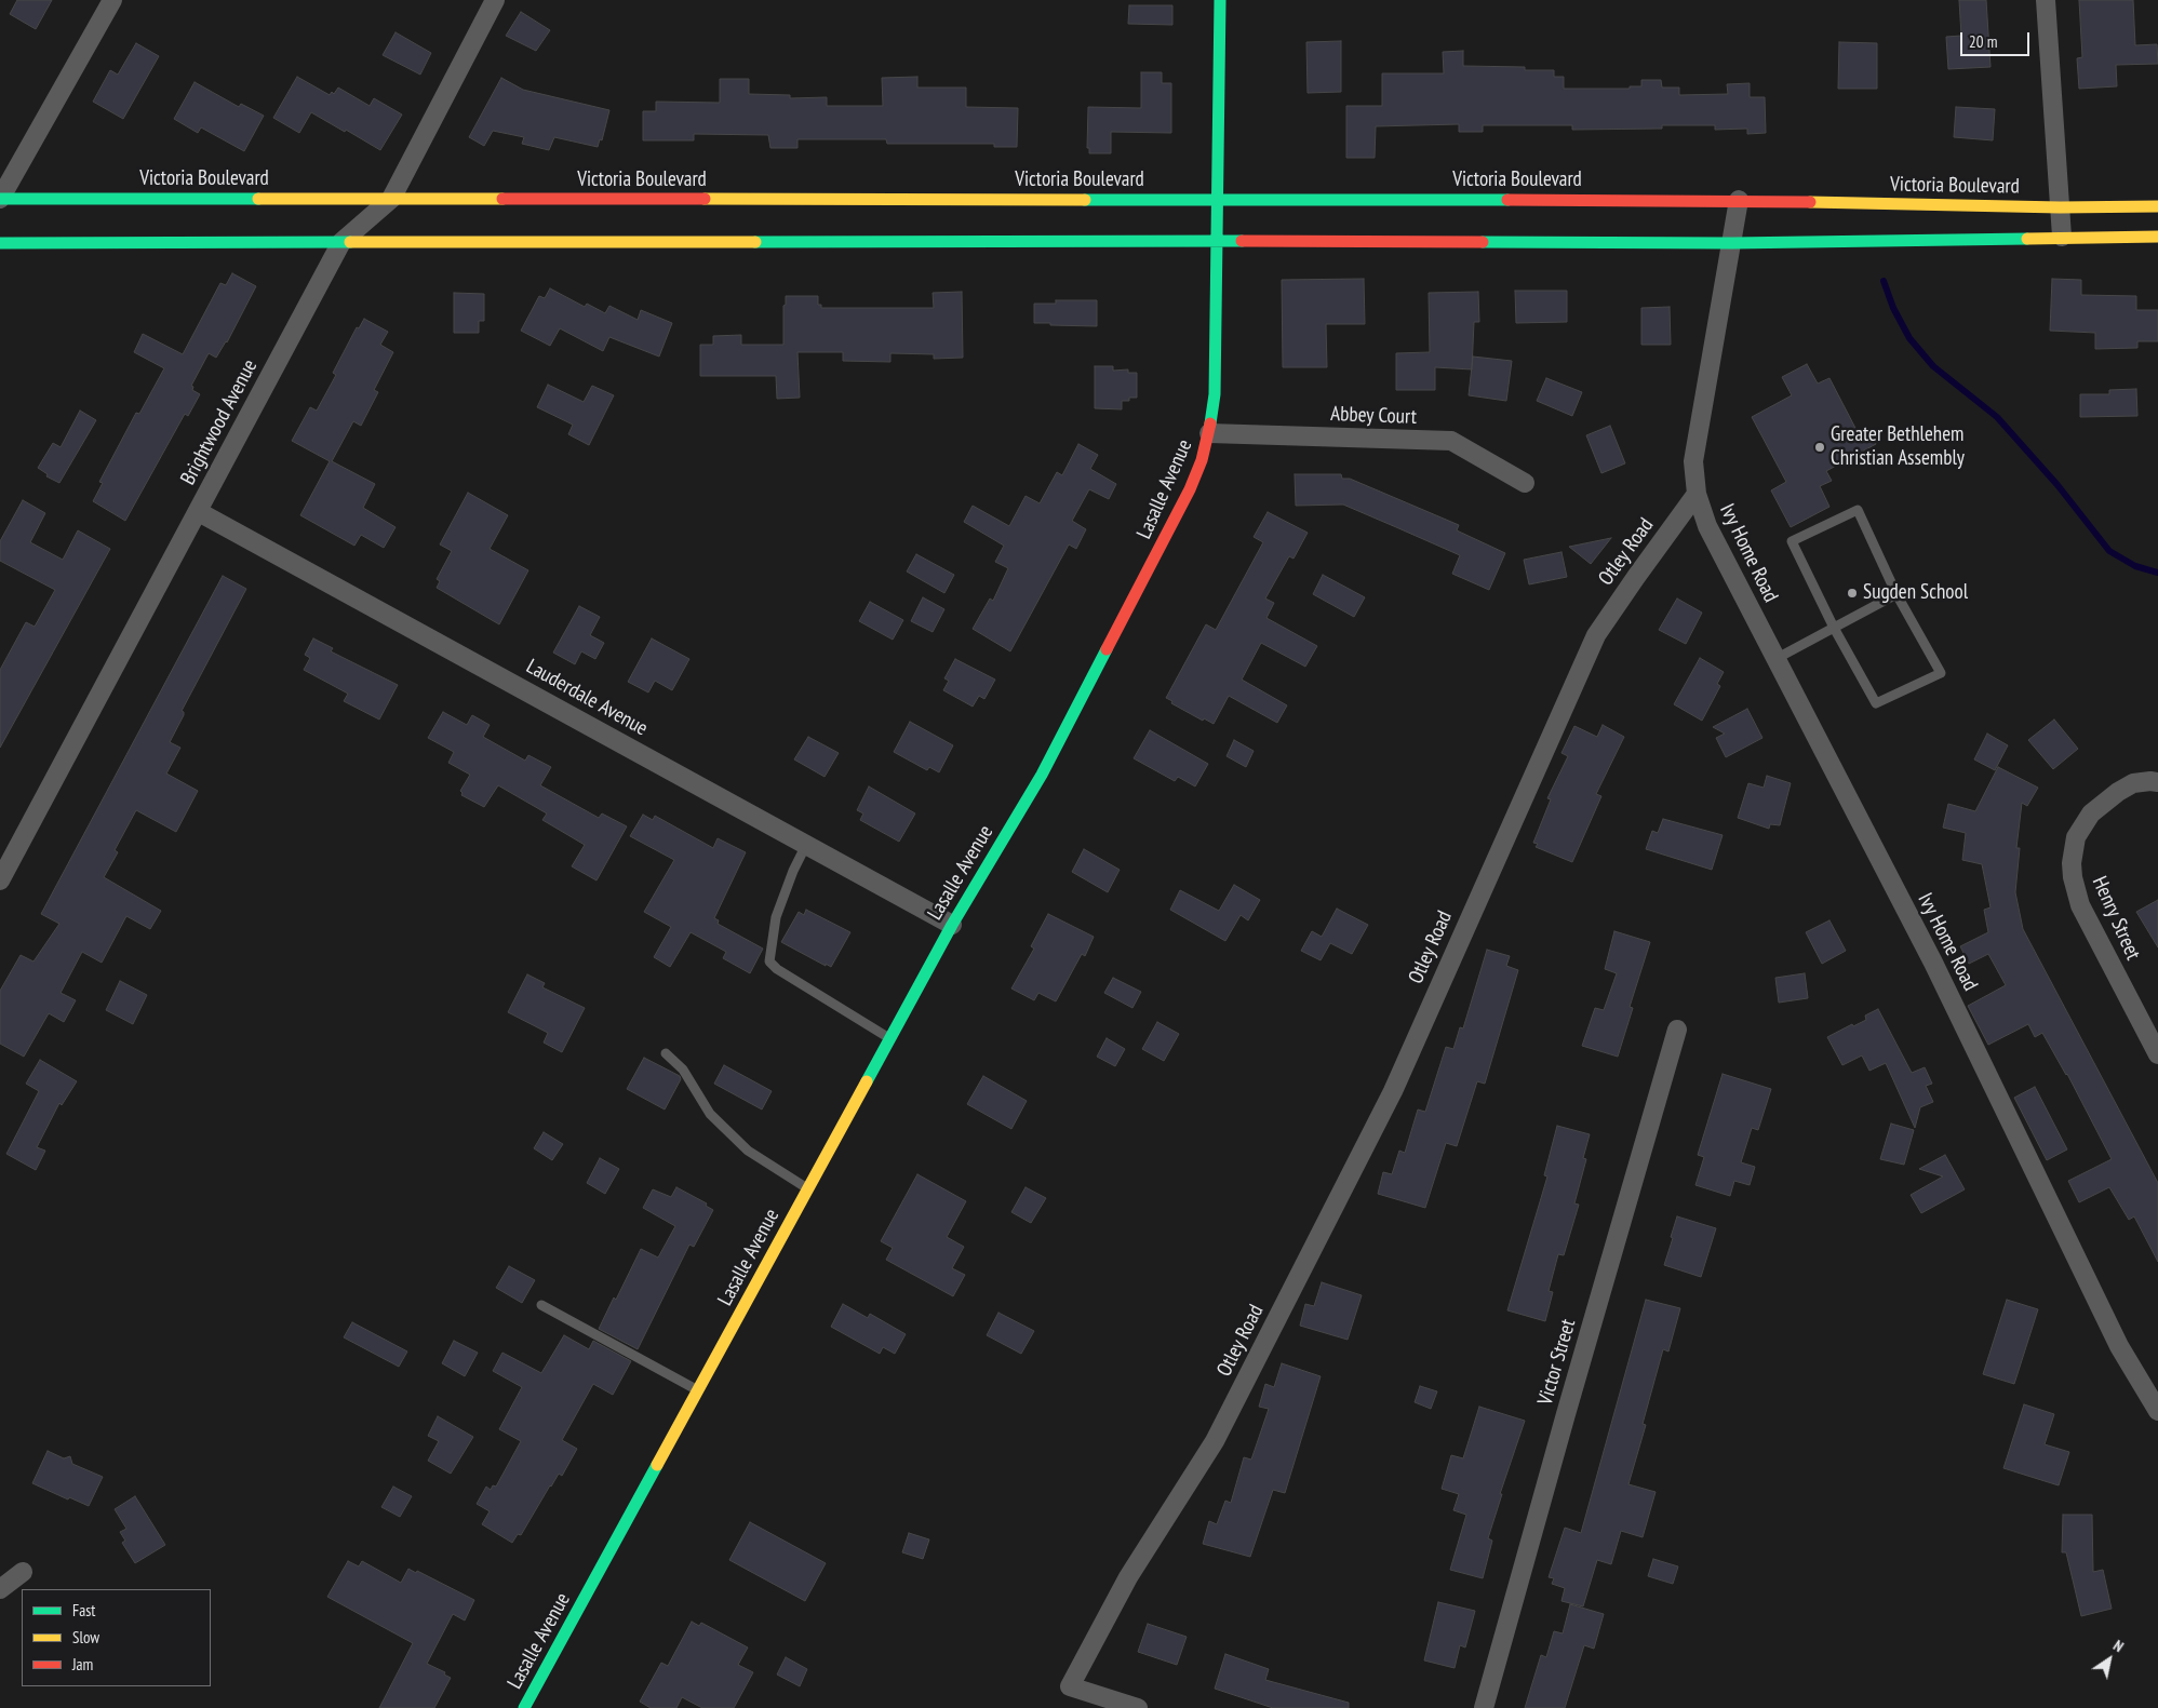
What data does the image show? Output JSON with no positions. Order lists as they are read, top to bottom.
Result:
{
  "streets": {
    "main road": ["Victoria Boulevard", "Lasalle Avenue"],
    "street": [
      "Abbey Court",
      "Brightwood Avenue",
      "Otley Road",
      "Ivy Home Road",
      "Lauderdale Avenue",
      "Henry Street",
      "Victor Street"
    ]
  },
  "crossings": [
    ["Victoria Boulevard", "Brightwood Avenue"],
    ["Victoria Boulevard", "Lasalle Avenue"],
    ["Abbey Court", "Lasalle Avenue"],
    ["Brightwood Avenue", "Lauderdale Avenue"],
    ["Lasalle Avenue", "Lauderdale Avenue"],
    ["Otley Road", "Ivy Home Road"]
  ],
  "places": ["Greater Bethlehem Christian Assembly", "Sugden School"],
  "legend": ["Fast", "Slow", "Jam"],
  "scale_bar": "20 m",
  "north": "top right"
}
